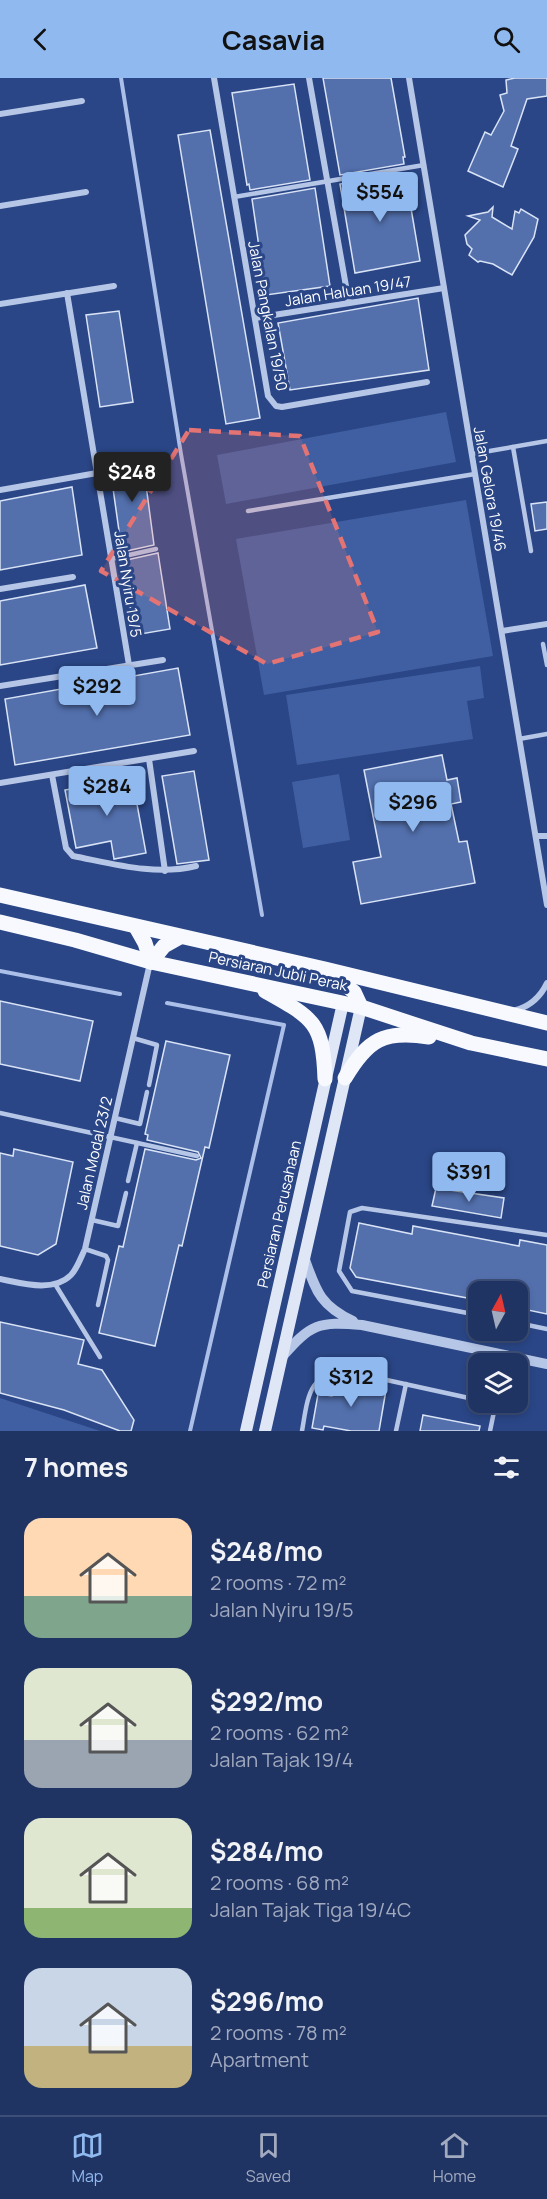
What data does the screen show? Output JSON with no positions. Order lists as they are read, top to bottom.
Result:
{
  "streets": {
    "main road": ["Persiaran Jubli Perak", "Persiaran Perusahaan"],
    "street": [
      "Jalan Haluan 19/47",
      "Jalan Pangkalan 19/50",
      "Jalan Gelora 19/46",
      "Jalan Nyiru 19/5",
      "Jalan Modal 23/2"
    ]
  },
  "crossings": [
    ["Jalan Haluan 19/47", "Jalan Pangkalan 19/50"],
    ["Jalan Haluan 19/47", "Jalan Gelora 19/46"],
    ["Persiaran Jubli Perak", "Jalan Modal 23/2"],
    ["Persiaran Jubli Perak", "Persiaran Perusahaan"]
  ],
  "north": "top",
  "page": {
    "header": "Casavia",
    "price": [
      "$554",
      "$248",
      "$292",
      "$284",
      "$296",
      "$391",
      "$312"
    ],
    "heading": "7 homes",
    "list": [
      {
        "name": "$248/mo",
        "note": "2 rooms · 72 m² · Jalan Nyiru 19/5"
      },
      {
        "name": "$292/mo",
        "note": "2 rooms · 62 m² · Jalan Tajak 19/4"
      },
      {
        "name": "$284/mo",
        "note": "2 rooms · 68 m² · Jalan Tajak Tiga 19/4C"
      },
      {
        "name": "$296/mo",
        "note": "2 rooms · 78 m² · Apartment"
      }
    ],
    "tabs": ["Map", "Saved", "Home"]
  }
}
